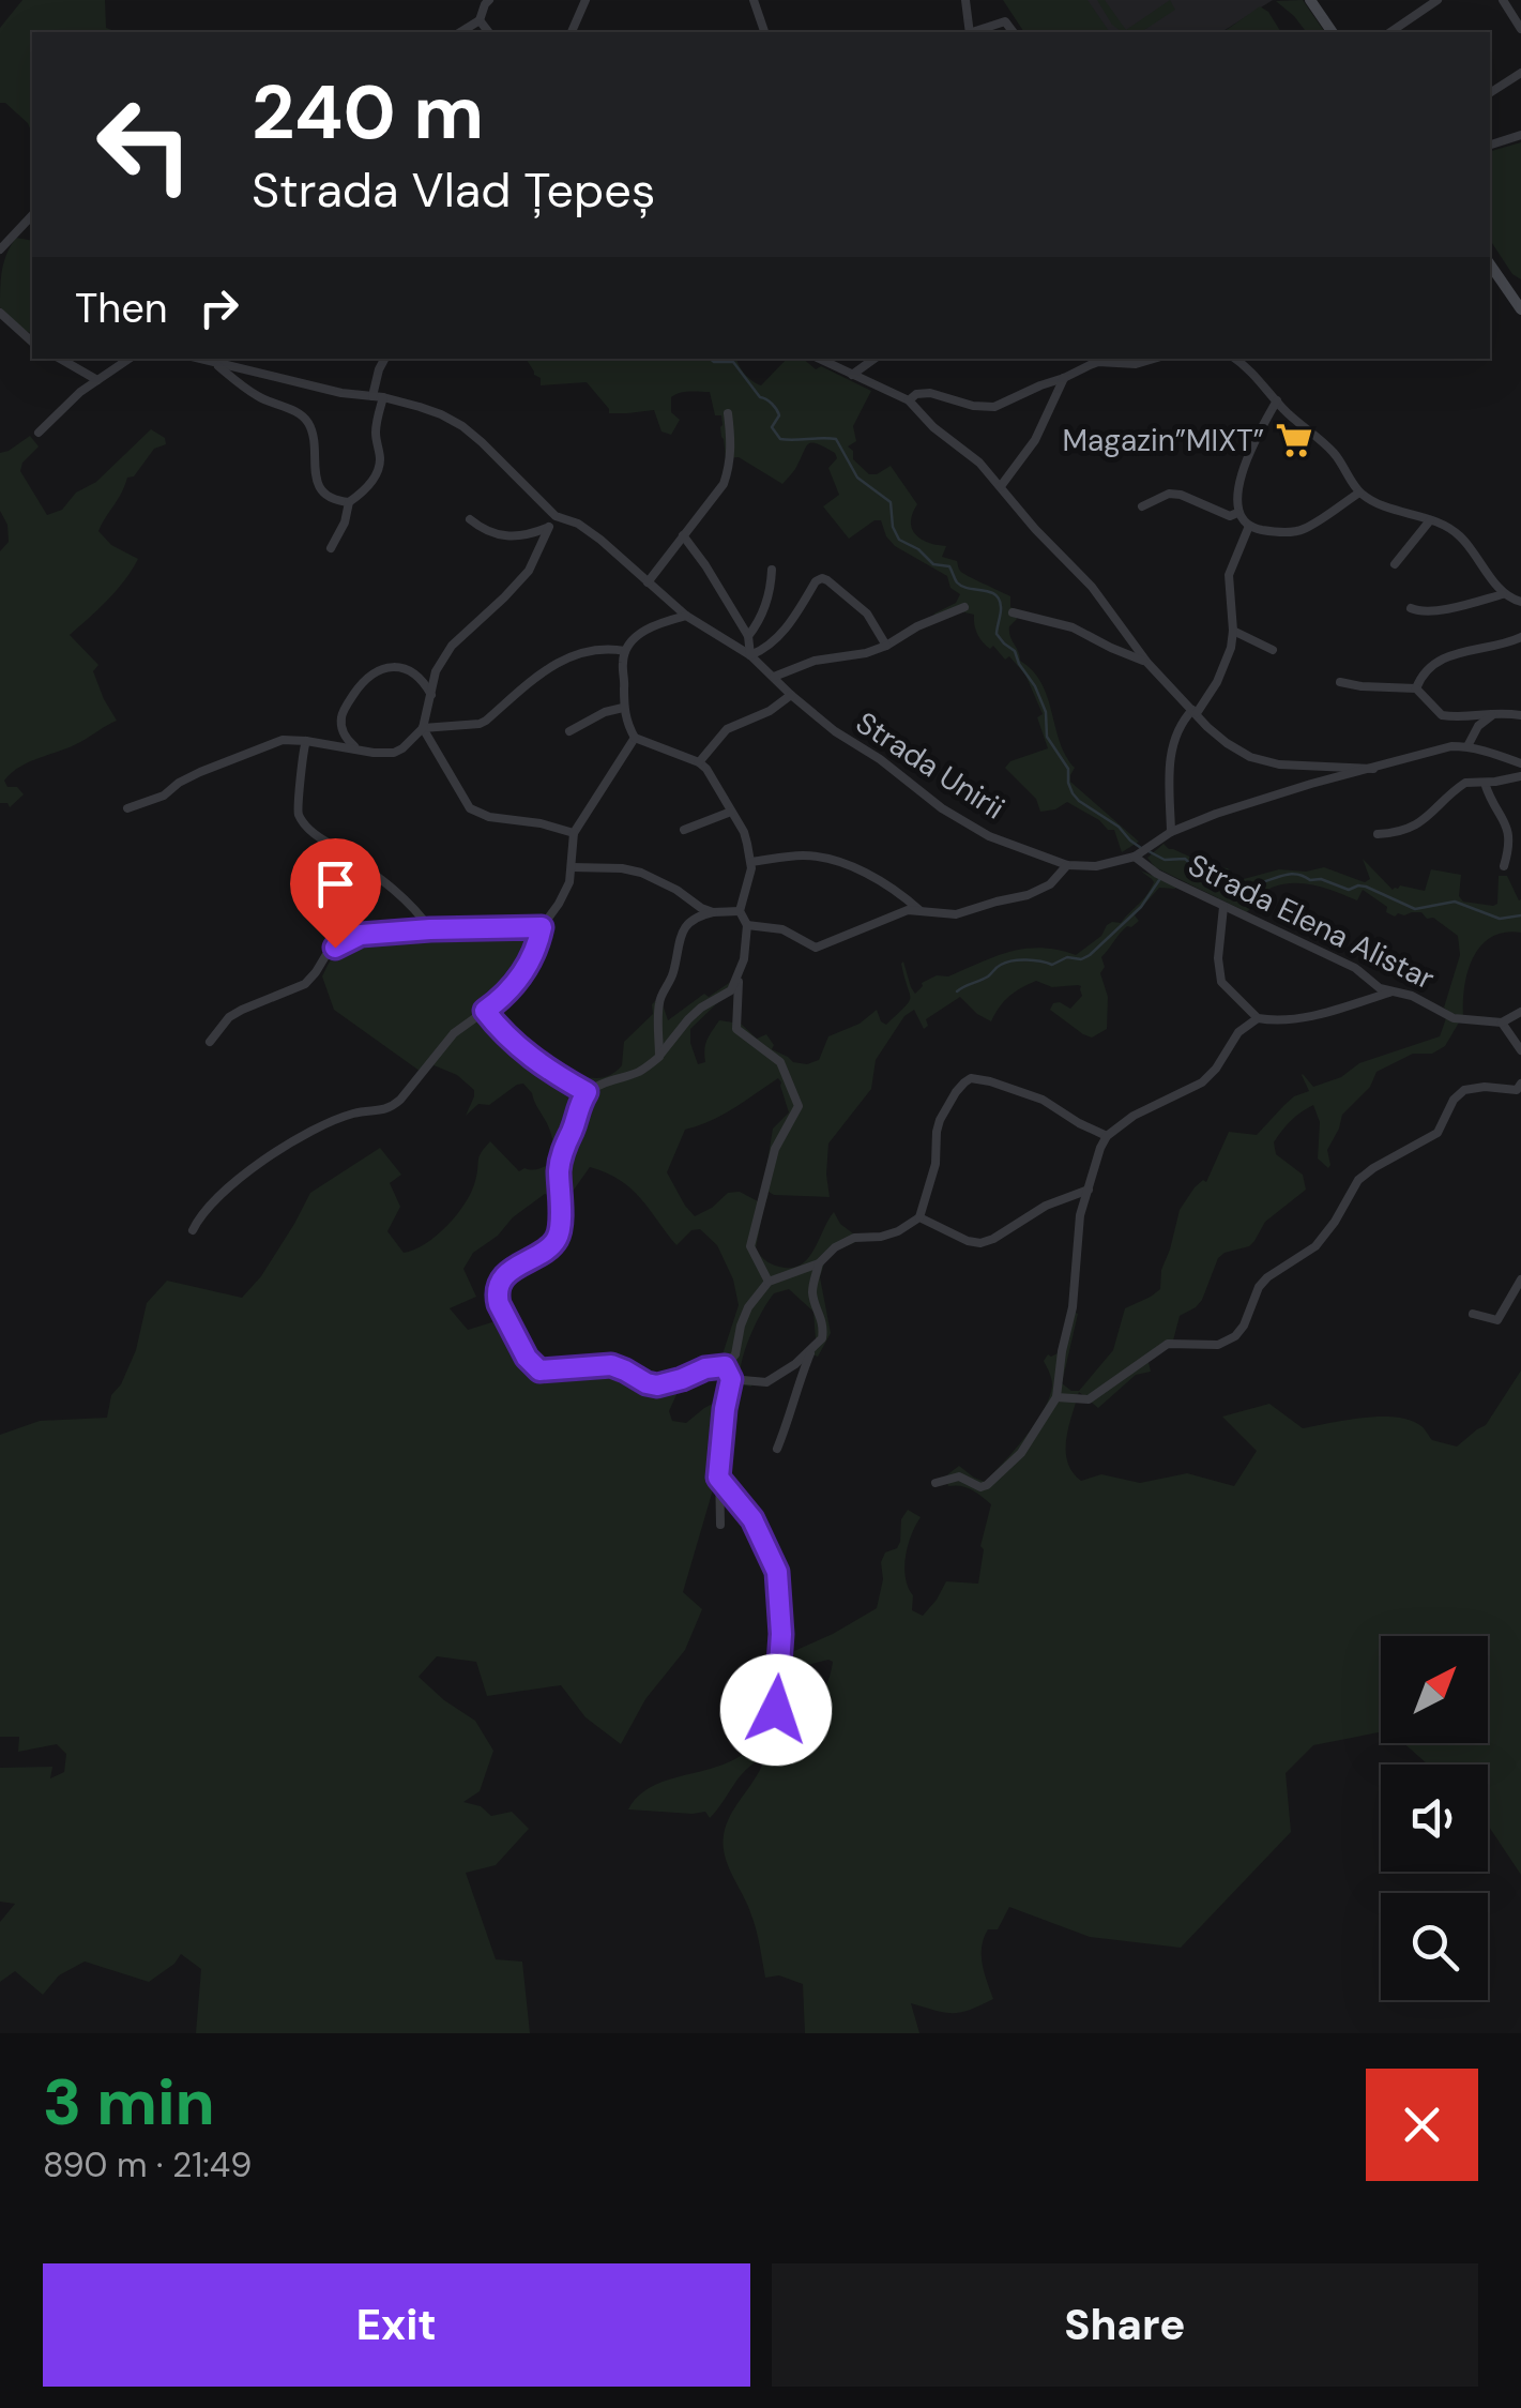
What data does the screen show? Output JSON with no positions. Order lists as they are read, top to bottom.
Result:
{
  "streets": {
    "street": ["Strada Unirii", "Strada Elena Alistar"]
  },
  "crossings": [
    ["Strada Unirii", "Strada Elena Alistar"]
  ],
  "places": {
    "supermarket": ["Magazin”MIXT”"]
  },
  "north": "top right",
  "page": {
    "turn": ["240 m", "Strada Vlad Țepeș"],
    "then": "Then",
    "heading": ["3 min", "890 m · 21:49"],
    "buttons": ["Exit", "Share"]
  }
}
